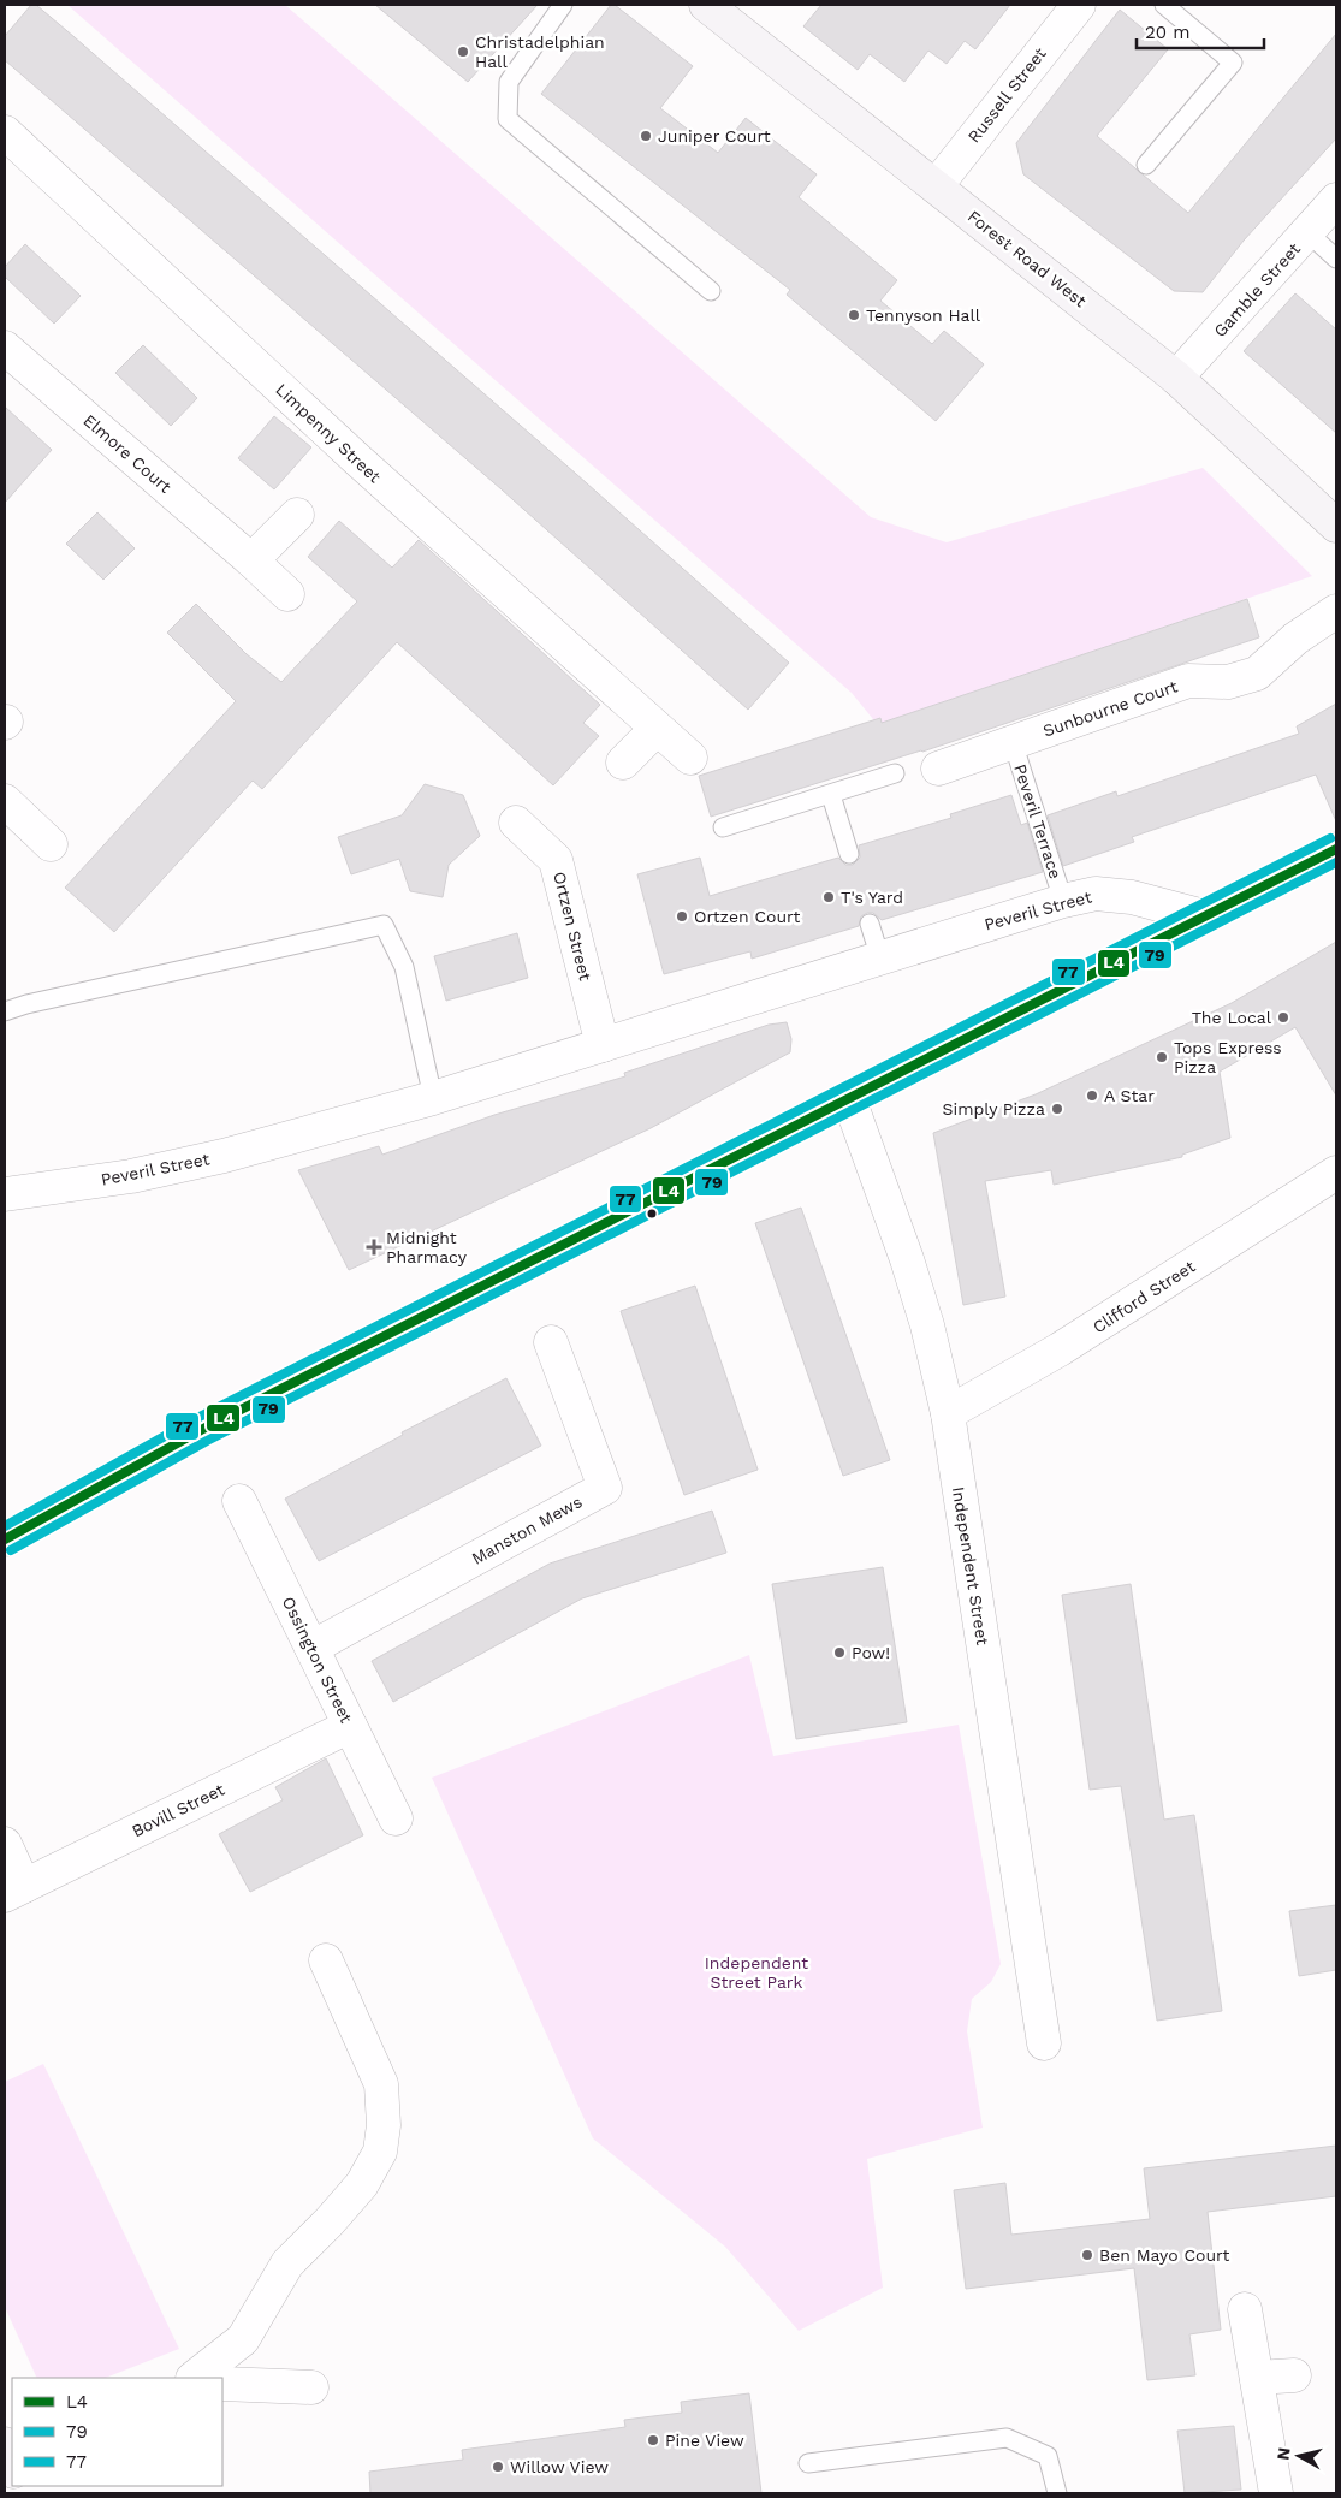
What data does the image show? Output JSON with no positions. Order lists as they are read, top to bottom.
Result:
{
  "streets": {
    "street": [
      "Russell Street",
      "Forest Road West",
      "Gamble Street",
      "Limpenny Street",
      "Elmore Court",
      "Sunbourne Court",
      "Peveril Street",
      "Ortzen Street",
      "Clifford Street",
      "Manston Mews",
      "Independent Street",
      "Ossington Street",
      "Bovill Street"
    ],
    "lane": ["Peveril Terrace"]
  },
  "crossings": [
    ["Russell Street", "Forest Road West"],
    ["Forest Road West", "Gamble Street"],
    ["Sunbourne Court", "Peveril Terrace"],
    ["Peveril Terrace", "Peveril Street"],
    ["Peveril Street", "Ortzen Street"],
    ["Clifford Street", "Independent Street"],
    ["Manston Mews", "Ossington Street"],
    ["Ossington Street", "Bovill Street"]
  ],
  "parks": ["Independent Street Park"],
  "places": {
    "other": [
      "Christadelphian Hall",
      "Juniper Court",
      "Tennyson Hall",
      "T's Yard",
      "Ortzen Court",
      "The Local",
      "Tops Express Pizza",
      "A Star",
      "Simply Pizza",
      "Pow!",
      "Ben Mayo Court",
      "Pine View",
      "Willow View"
    ],
    "health": ["Midnight Pharmacy"]
  },
  "lines": ["transit line 77", "transit line L4", "transit line 79"],
  "legend": ["L4", "79", "77"],
  "scale_bar": "20 m",
  "north": "left"
}
